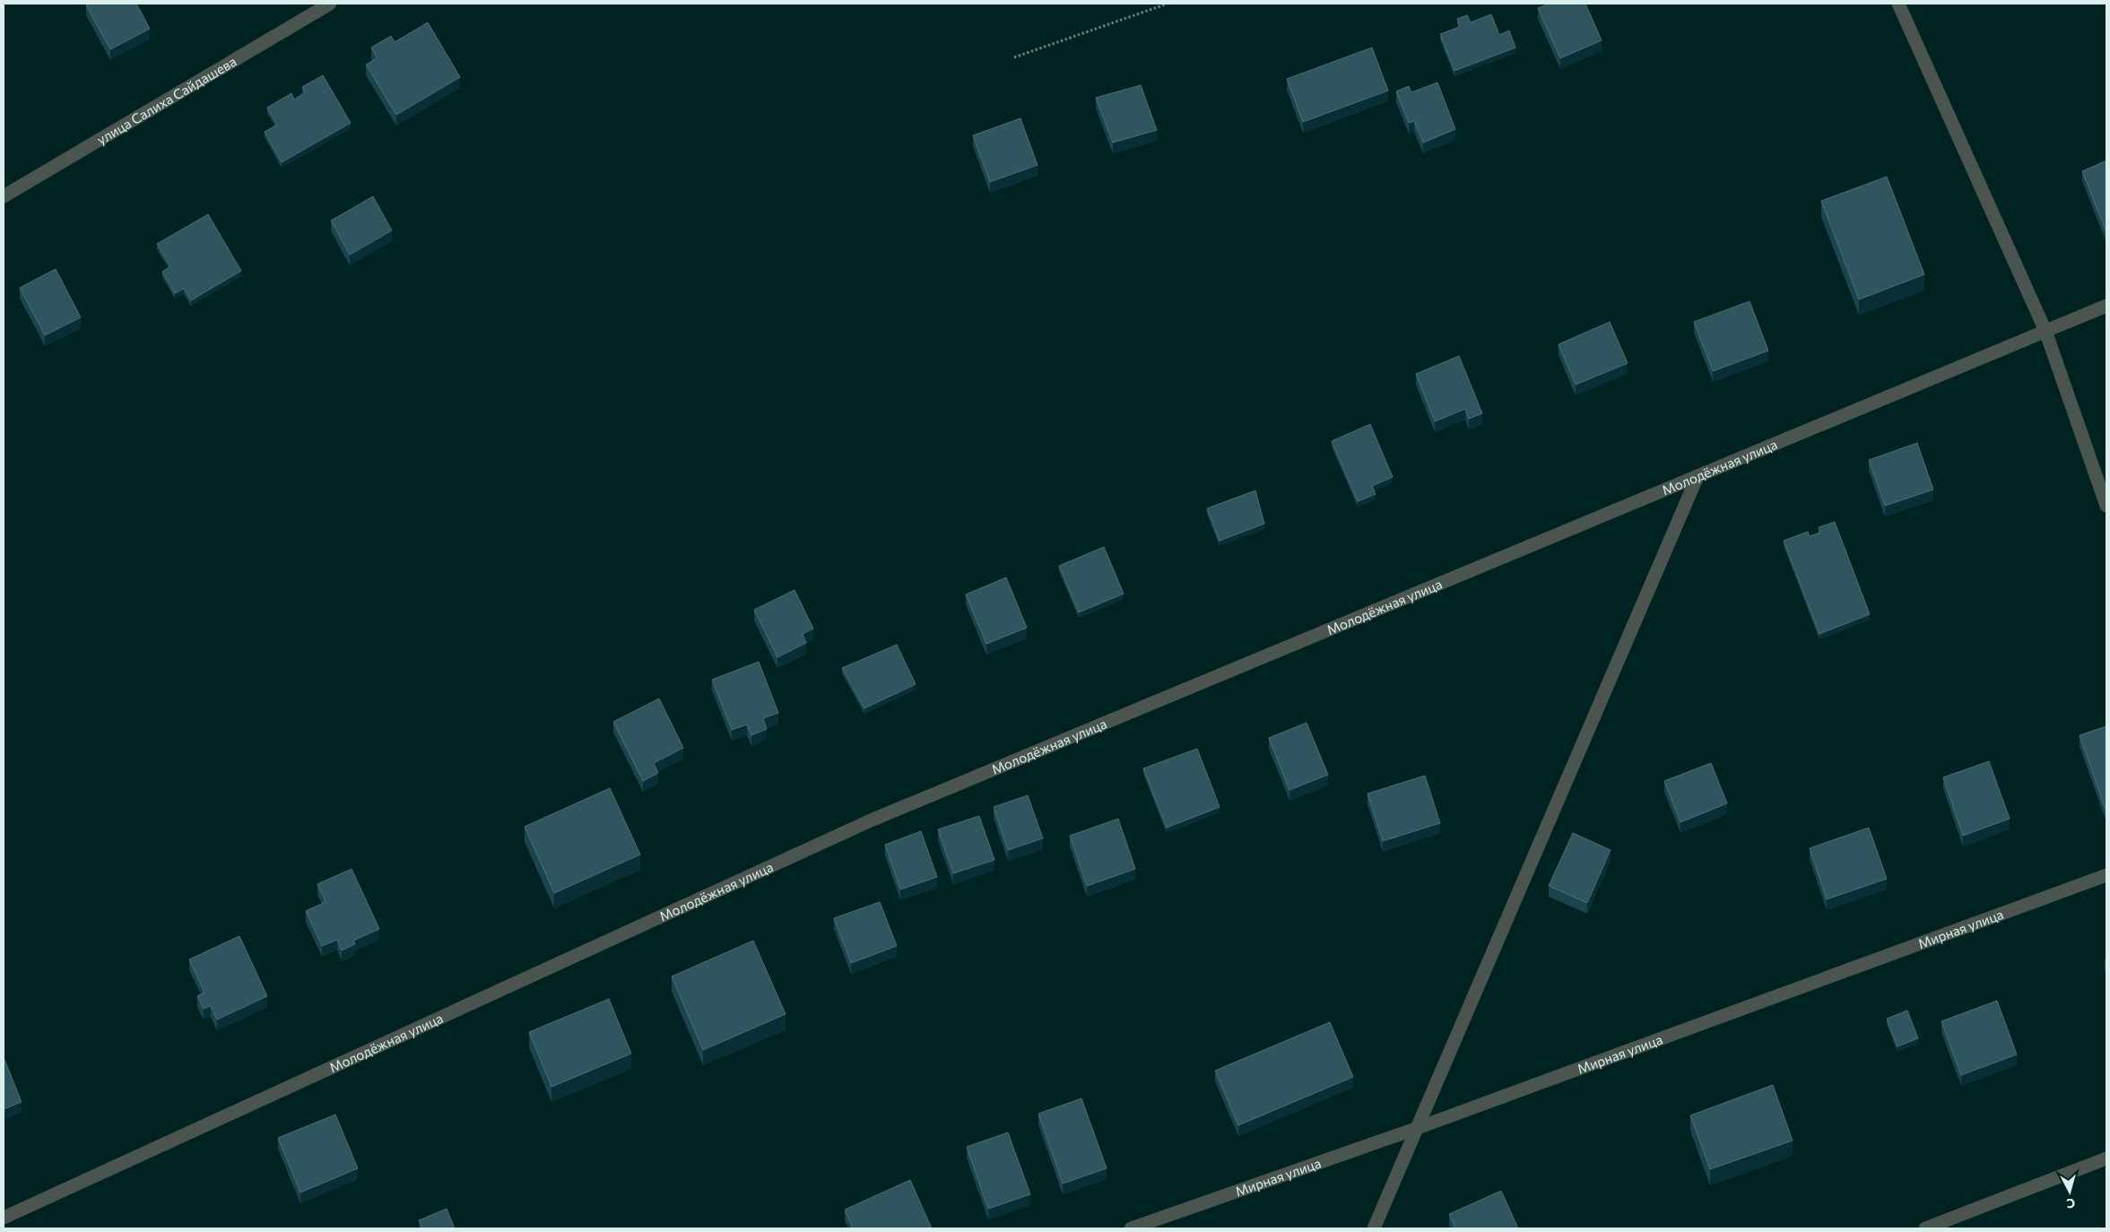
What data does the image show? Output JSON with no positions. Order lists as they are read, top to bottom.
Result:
{
  "streets": {
    "street": ["улица Салиха Сайдашева", "Молодёжная улица", "Мирная улица"]
  },
  "north": "bottom"
}
